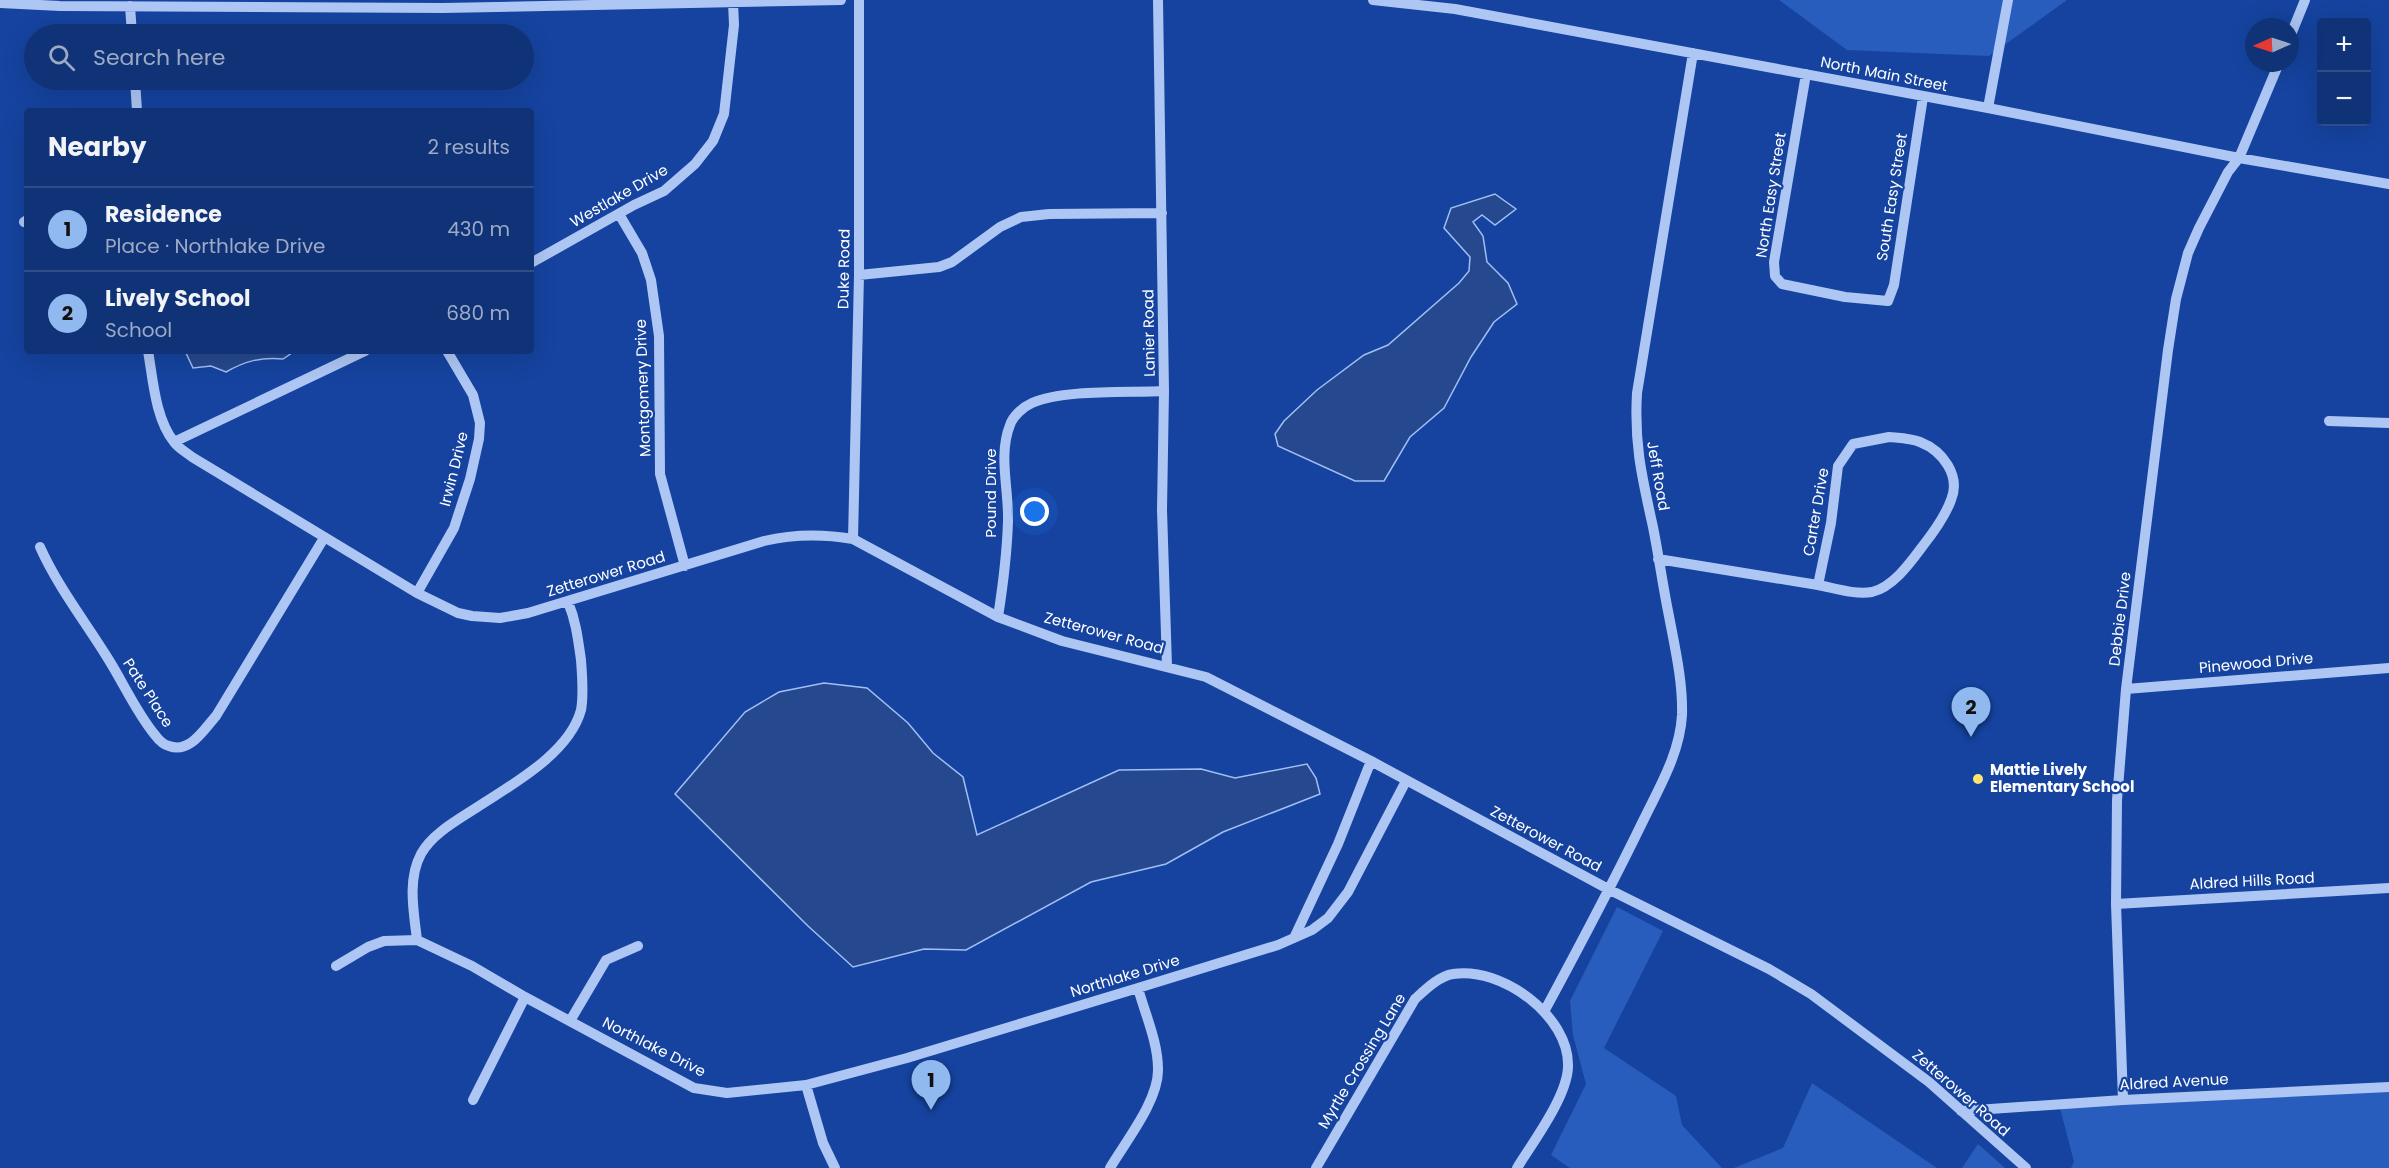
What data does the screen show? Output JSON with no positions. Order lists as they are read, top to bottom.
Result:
{
  "streets": {
    "street": [
      "North Main Street",
      "North Easy Street",
      "Westlake Drive",
      "South Easy Street",
      "Duke Road",
      "Lanier Road",
      "Montgomery Drive",
      "Irwin Drive",
      "Jeff Road",
      "Pound Drive",
      "Carter Drive",
      "Zetterower Road",
      "Debbie Drive",
      "Pinewood Drive",
      "Pate Place",
      "Aldred Hills Road",
      "Northlake Drive",
      "Myrtle Crossing Lane",
      "Aldred Avenue"
    ]
  },
  "crossings": [
    ["North Main Street", "North Easy Street"],
    ["North Main Street", "South Easy Street"],
    ["North Main Street", "Jeff Road"],
    ["North Main Street", "Debbie Drive"],
    ["North Easy Street", "South Easy Street"],
    ["Westlake Drive", "Montgomery Drive"],
    ["Duke Road", "Zetterower Road"],
    ["Lanier Road", "Pound Drive"],
    ["Lanier Road", "Zetterower Road"],
    ["Montgomery Drive", "Zetterower Road"],
    ["Irwin Drive", "Zetterower Road"],
    ["Jeff Road", "Carter Drive"],
    ["Jeff Road", "Zetterower Road"],
    ["Jeff Road", "Myrtle Crossing Lane"],
    ["Pound Drive", "Zetterower Road"],
    ["Zetterower Road", "Pate Place"],
    ["Zetterower Road", "Northlake Drive"],
    ["Zetterower Road", "Aldred Avenue"],
    ["Debbie Drive", "Pinewood Drive"],
    ["Debbie Drive", "Aldred Hills Road"],
    ["Debbie Drive", "Aldred Avenue"]
  ],
  "places": ["Mattie Lively Elementary School"],
  "north": "left",
  "page": {
    "map_buttons": ["+", "−"],
    "search": "Search here",
    "heading": ["Nearby", "2 results"],
    "list": [
      {
        "mark": "1",
        "name": "Residence",
        "note": "Place · Northlake Drive",
        "value": "430 m"
      },
      {
        "mark": "2",
        "name": "Lively School",
        "note": "School",
        "value": "680 m"
      }
    ],
    "pins": ["2", "1"]
  }
}
